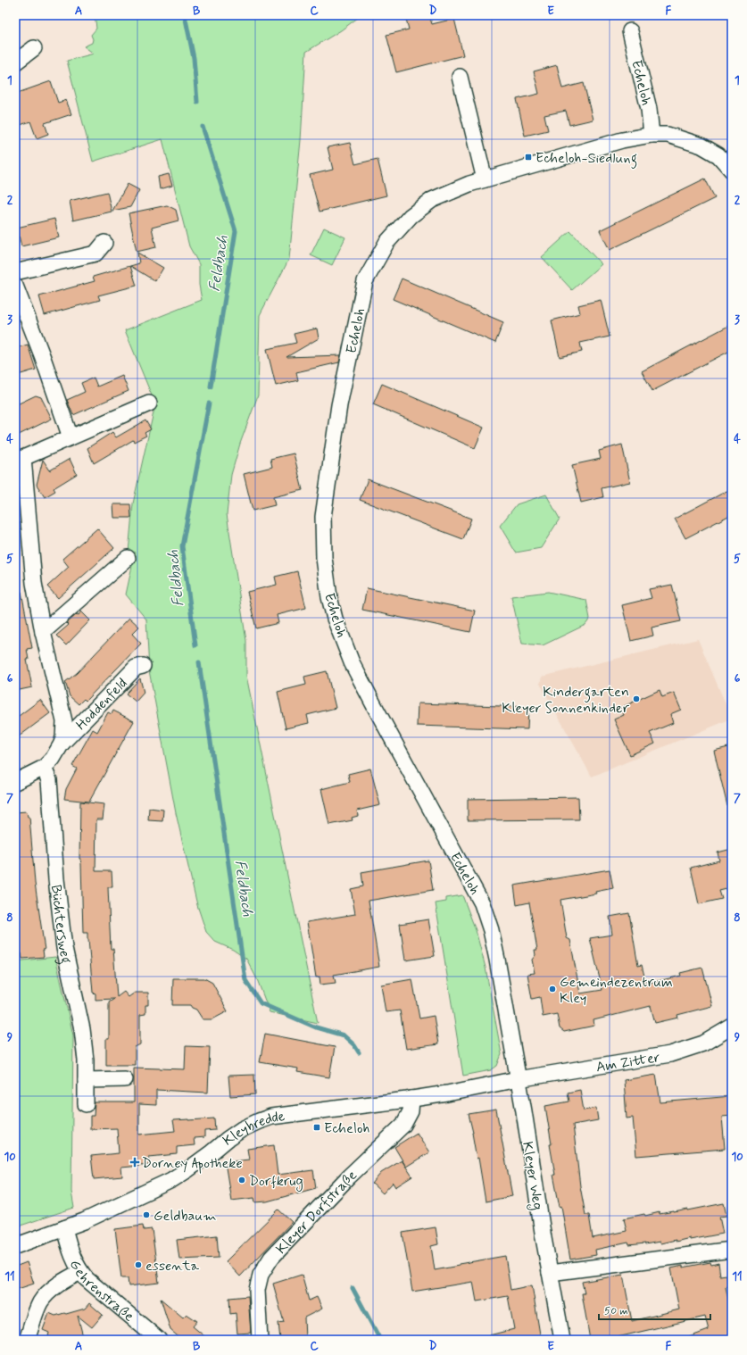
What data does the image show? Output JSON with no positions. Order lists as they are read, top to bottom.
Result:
{
  "streets": {
    "street": [
      "Echeloh",
      "Hoddenfeld",
      "Büchtersweg",
      "Am Zitter",
      "Kleybredde",
      "Kleyer Weg",
      "Kleyer Dorfstraße",
      "Gehrenstraße"
    ]
  },
  "crossings": [
    ["Echeloh", "Am Zitter"],
    ["Echeloh", "Kleybredde"],
    ["Echeloh", "Kleyer Weg"],
    ["Am Zitter", "Kleybredde"],
    ["Am Zitter", "Kleyer Weg"],
    ["Kleybredde", "Kleyer Weg"],
    ["Kleybredde", "Kleyer Dorfstraße"],
    ["Kleybredde", "Gehrenstraße"]
  ],
  "water": ["Feldbach"],
  "places": {
    "transit": ["Echeloh-Siedlung", "Echeloh"],
    "other": [
      "Kindergarten Kleyer Sonnenkinder",
      "Gemeindezentrum Kley",
      "Dorfkrug",
      "Geldbaum",
      "essenta"
    ],
    "health": ["Dorney Apotheke"]
  },
  "scale_bar": "50 m",
  "grid": {
    "columns": [
      "A",
      "B",
      "C",
      "D",
      "E",
      "F"
    ],
    "rows": [
      "1",
      "2",
      "3",
      "4",
      "5",
      "6",
      "7",
      "8",
      "9",
      "10",
      "11"
    ]
  }
}
